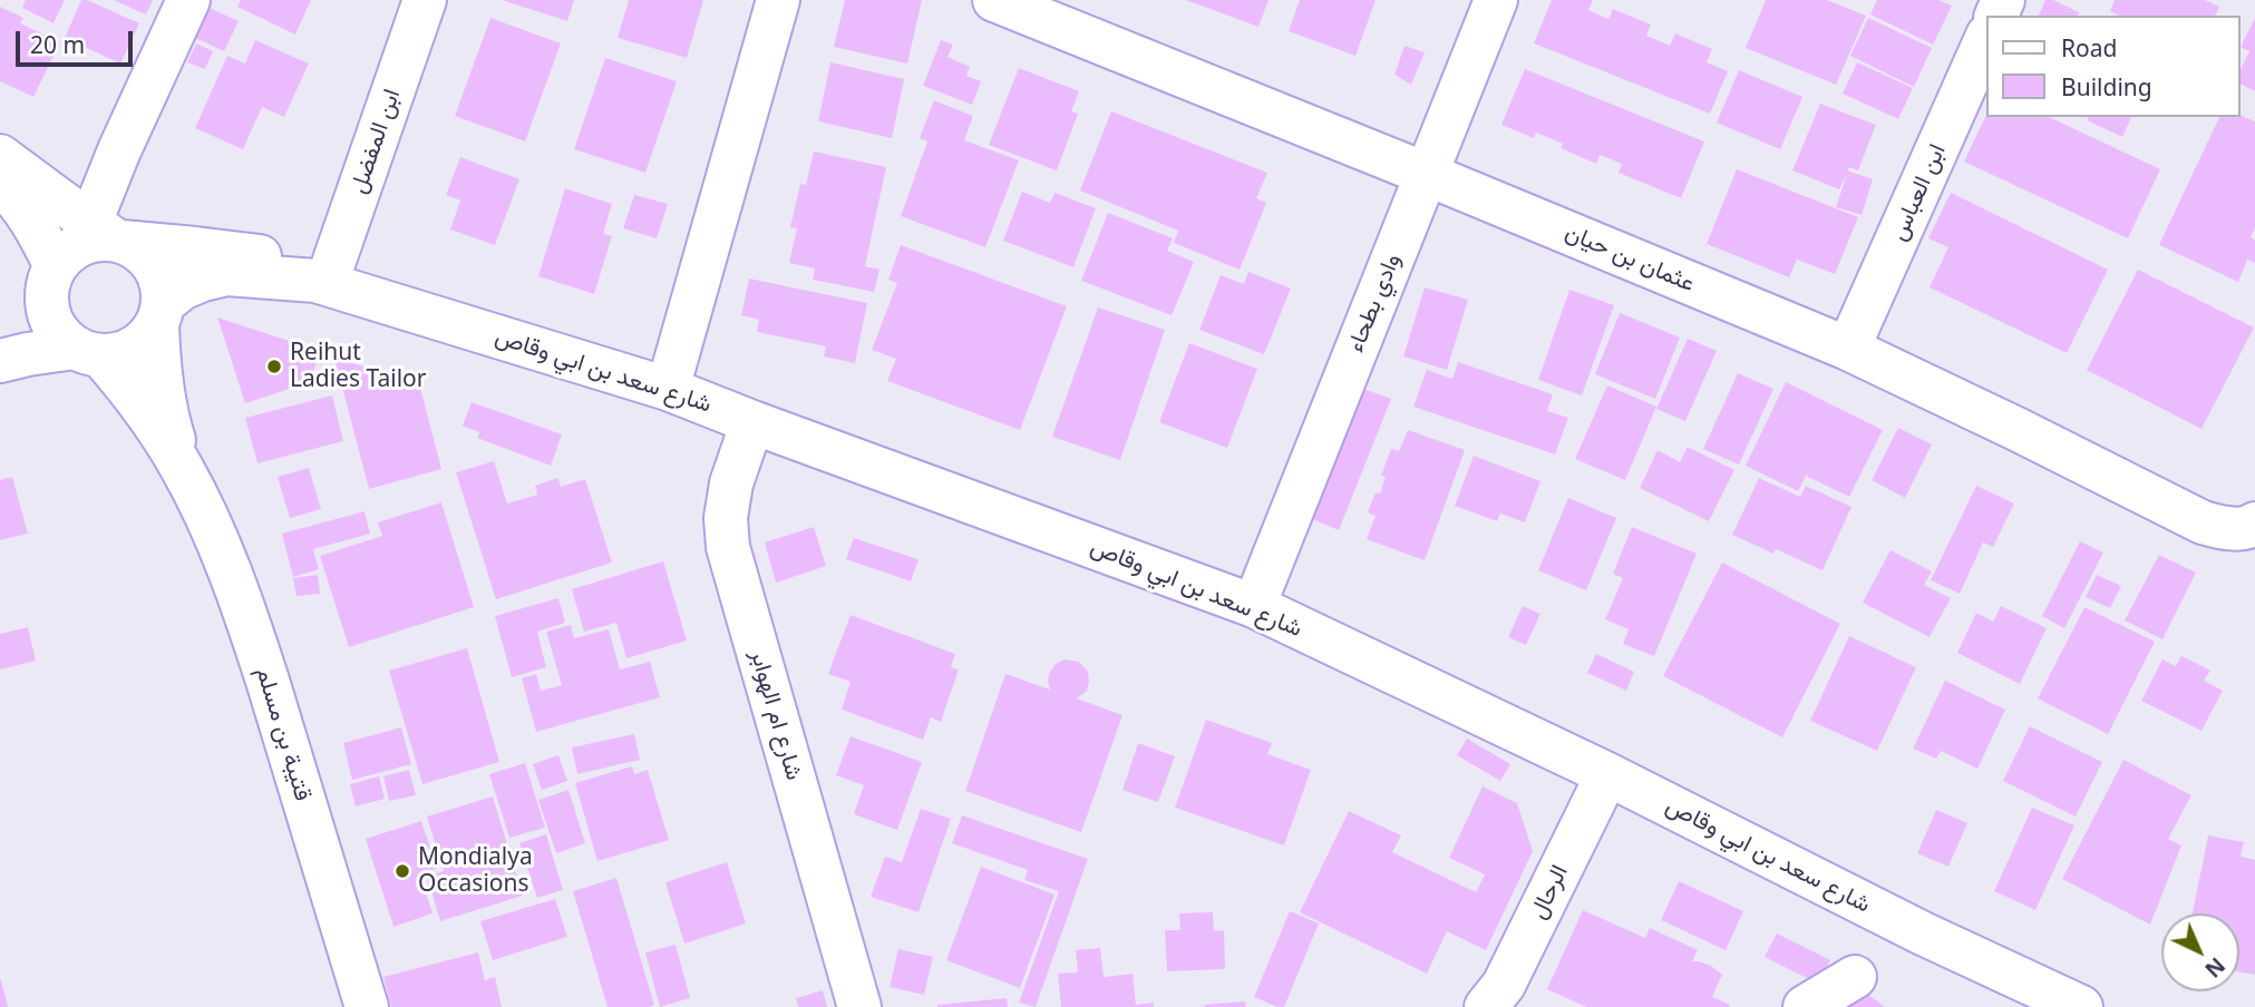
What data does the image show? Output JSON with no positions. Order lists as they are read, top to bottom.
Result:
{
  "streets": {
    "street": [
      "ابن المفضل",
      "ابن العباس",
      "عثمان بن حيان",
      "وادي بطحاء",
      "شارع سعد بن ابي وقاص",
      "شارع ام الهوابر",
      "قتيبة بن مسلم",
      "الرحال"
    ]
  },
  "crossings": [
    ["ابن المفضل", "شارع سعد بن ابي وقاص"],
    ["ابن العباس", "عثمان بن حيان"],
    ["عثمان بن حيان", "وادي بطحاء"],
    ["وادي بطحاء", "شارع سعد بن ابي وقاص"],
    ["شارع سعد بن ابي وقاص", "شارع ام الهوابر"],
    ["شارع سعد بن ابي وقاص", "قتيبة بن مسلم"],
    ["شارع سعد بن ابي وقاص", "الرحال"]
  ],
  "places": ["Reihut Ladies Tailor", "Mondialya Occasions"],
  "legend": ["Road", "Building"],
  "scale_bar": "20 m",
  "north": "bottom right"
}
